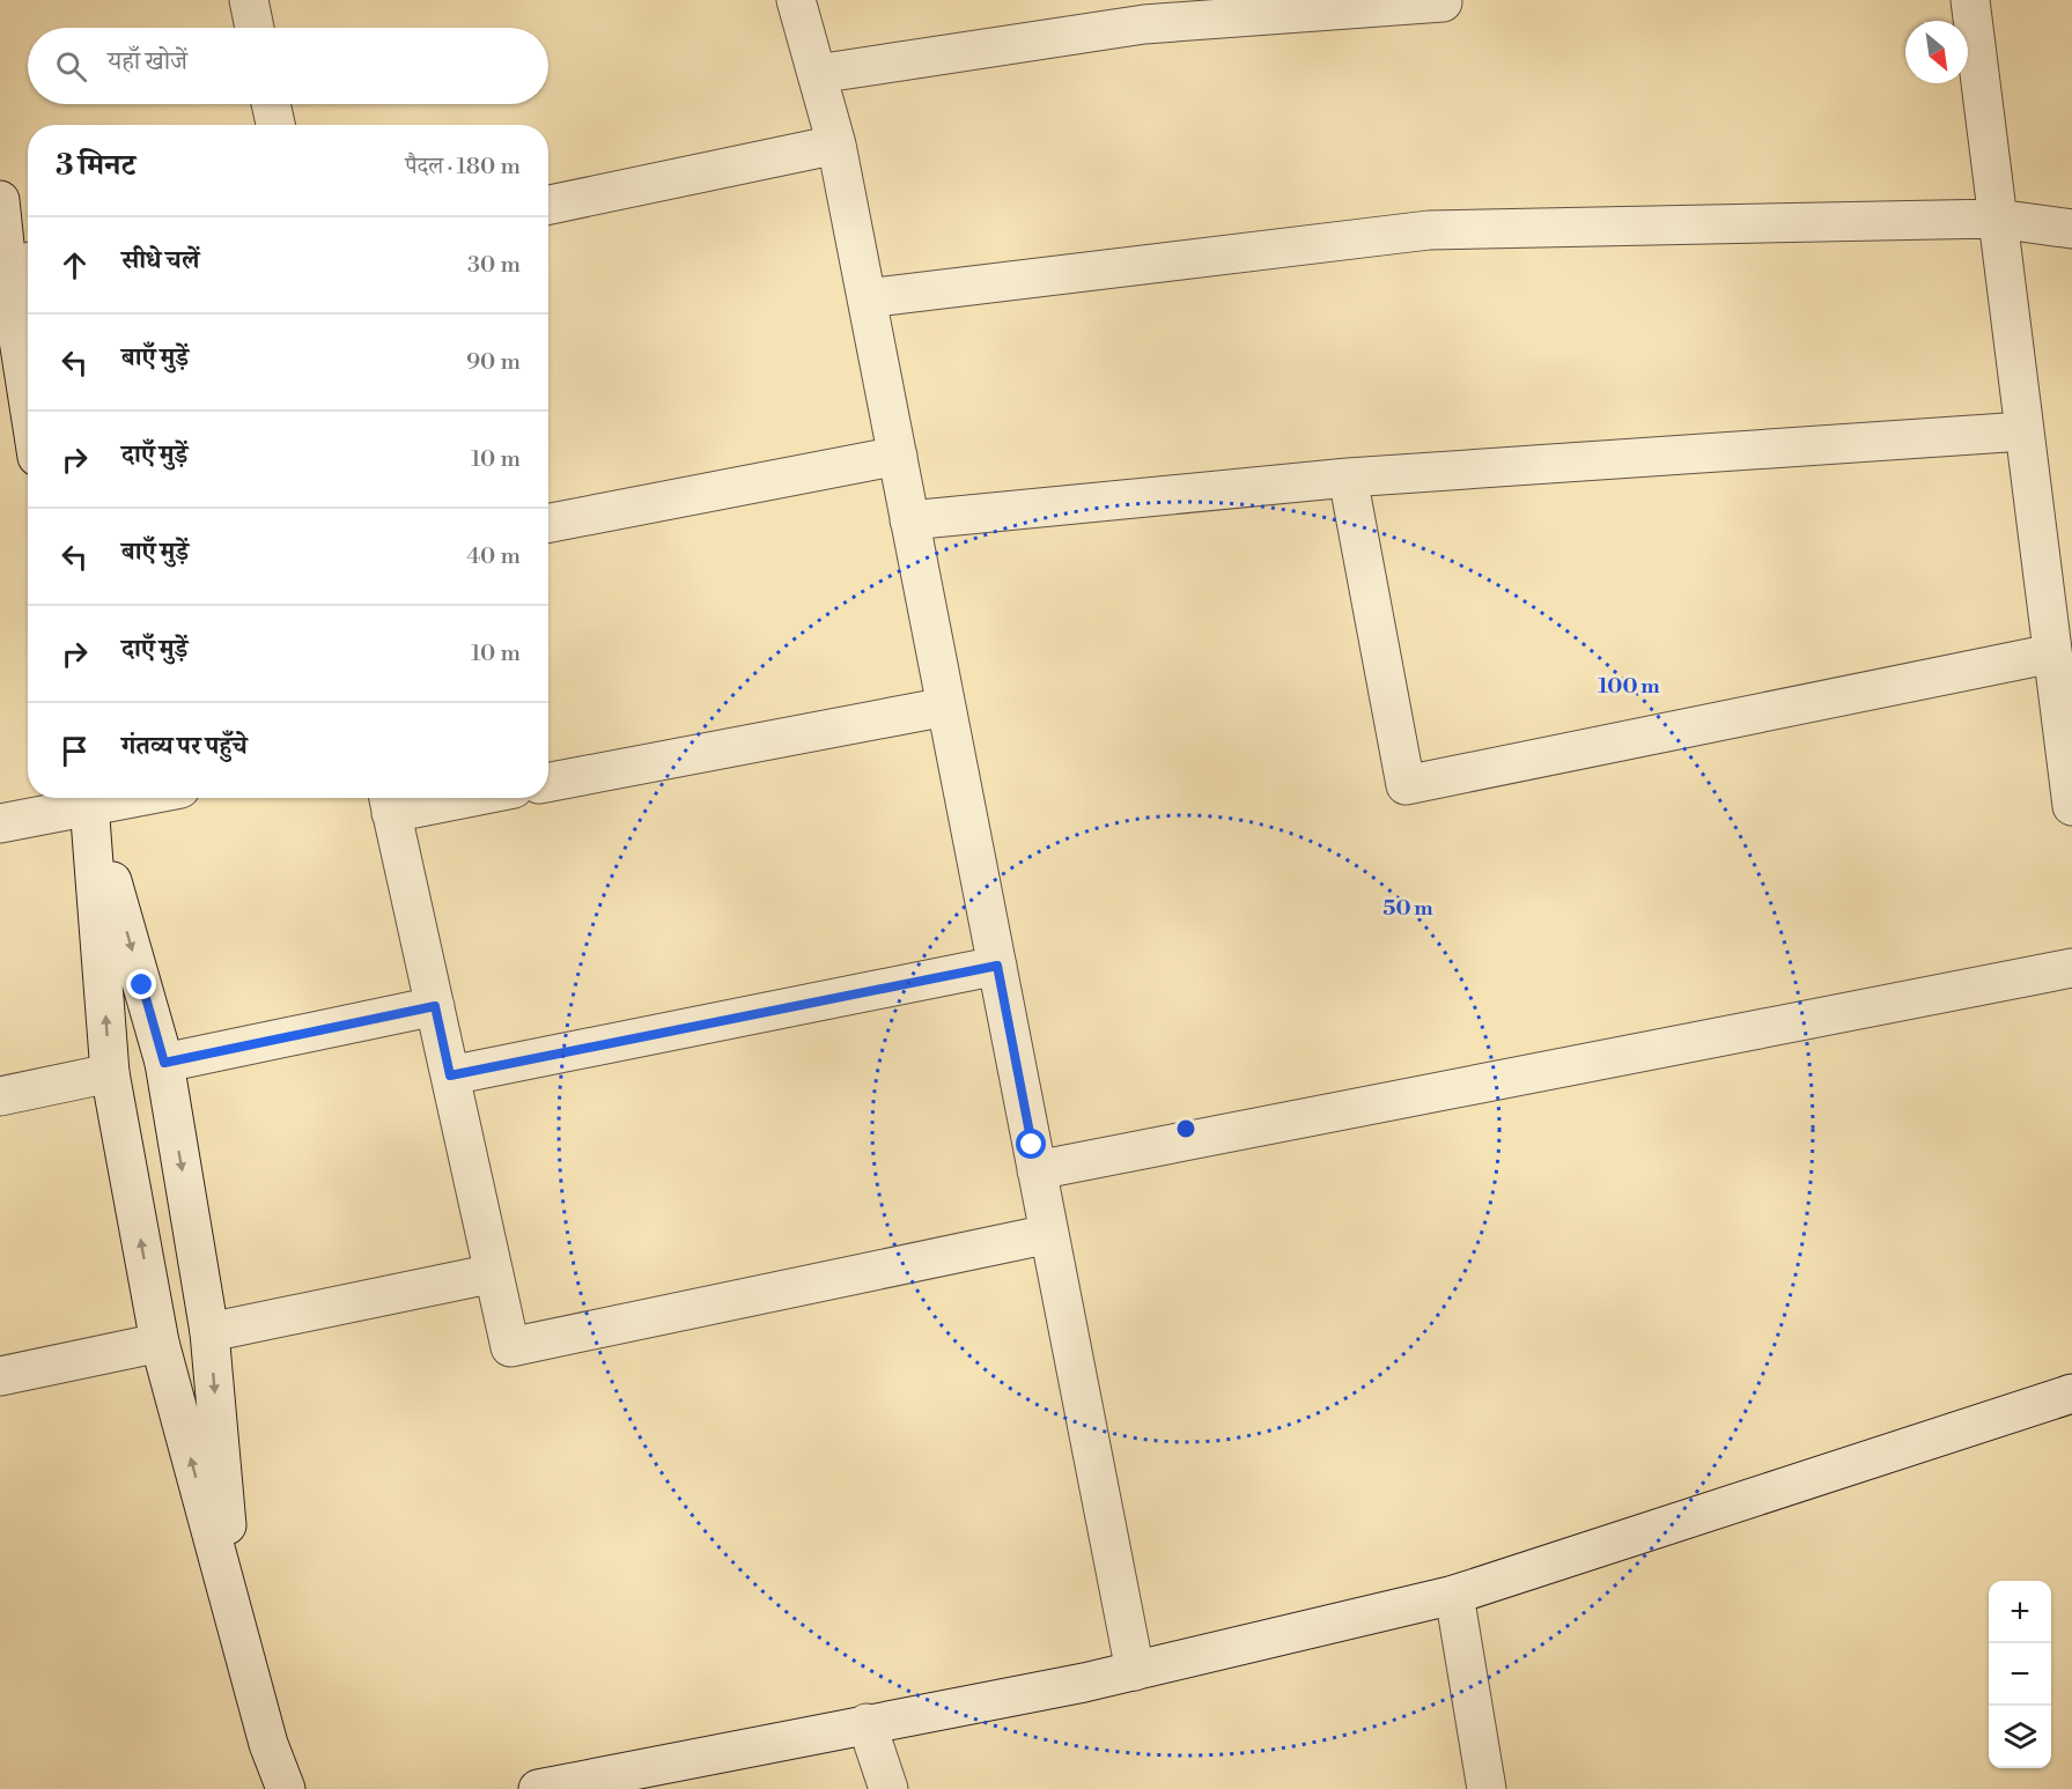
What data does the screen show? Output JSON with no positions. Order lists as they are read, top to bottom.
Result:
{
  "north": "bottom right",
  "page": {
    "search": "यहाँ खोजें",
    "heading": ["3 मिनट", "पैदल · 180 m"],
    "list": [
      ["सीधे चलें", "30 m"],
      ["बाएँ मुड़ें", "90 m"],
      ["दाएँ मुड़ें", "10 m"],
      ["बाएँ मुड़ें", "40 m"],
      ["दाएँ मुड़ें", "10 m"],
      "गंतव्य पर पहुँचे"
    ],
    "map_buttons": ["+", "−"]
  },
  "rings": ["100 m", "50 m"]
}
